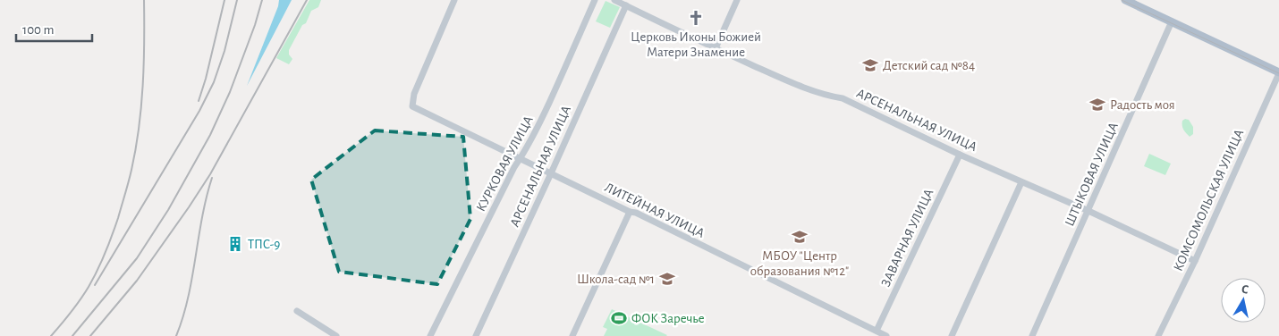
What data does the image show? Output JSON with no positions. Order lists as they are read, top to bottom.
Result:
{
  "streets": {
    "street": [
      "АРСЕНАЛЬНАЯ УЛИЦА",
      "КУРКОВАЯ УЛИЦА",
      "ШТЫКОВАЯ УЛИЦА",
      "КОМСОМОЛЬСКАЯ УЛИЦА",
      "ЛИТЕЙНАЯ УЛИЦА",
      "ЗАВАРНАЯ УЛИЦА"
    ]
  },
  "crossings": [
    ["АРСЕНАЛЬНАЯ УЛИЦА", "ШТЫКОВАЯ УЛИЦА"],
    ["АРСЕНАЛЬНАЯ УЛИЦА", "КОМСОМОЛЬСКАЯ УЛИЦА"],
    ["АРСЕНАЛЬНАЯ УЛИЦА", "ЛИТЕЙНАЯ УЛИЦА"],
    ["АРСЕНАЛЬНАЯ УЛИЦА", "ЗАВАРНАЯ УЛИЦА"],
    ["КУРКОВАЯ УЛИЦА", "ЛИТЕЙНАЯ УЛИЦА"],
    ["ЛИТЕЙНАЯ УЛИЦА", "ЗАВАРНАЯ УЛИЦА"]
  ],
  "places": {
    "church": ["Церковь Иконы Божией Матери Знамение"],
    "school or university": [
      "Детский сад №84",
      "Радость моя",
      "МБОУ \"Центр образования №12\"",
      "Школа-сад №1"
    ],
    "building": ["ТПС-9"],
    "sports": ["ФОК Заречье"]
  },
  "scale_bar": "100 m",
  "north": "top"
}
